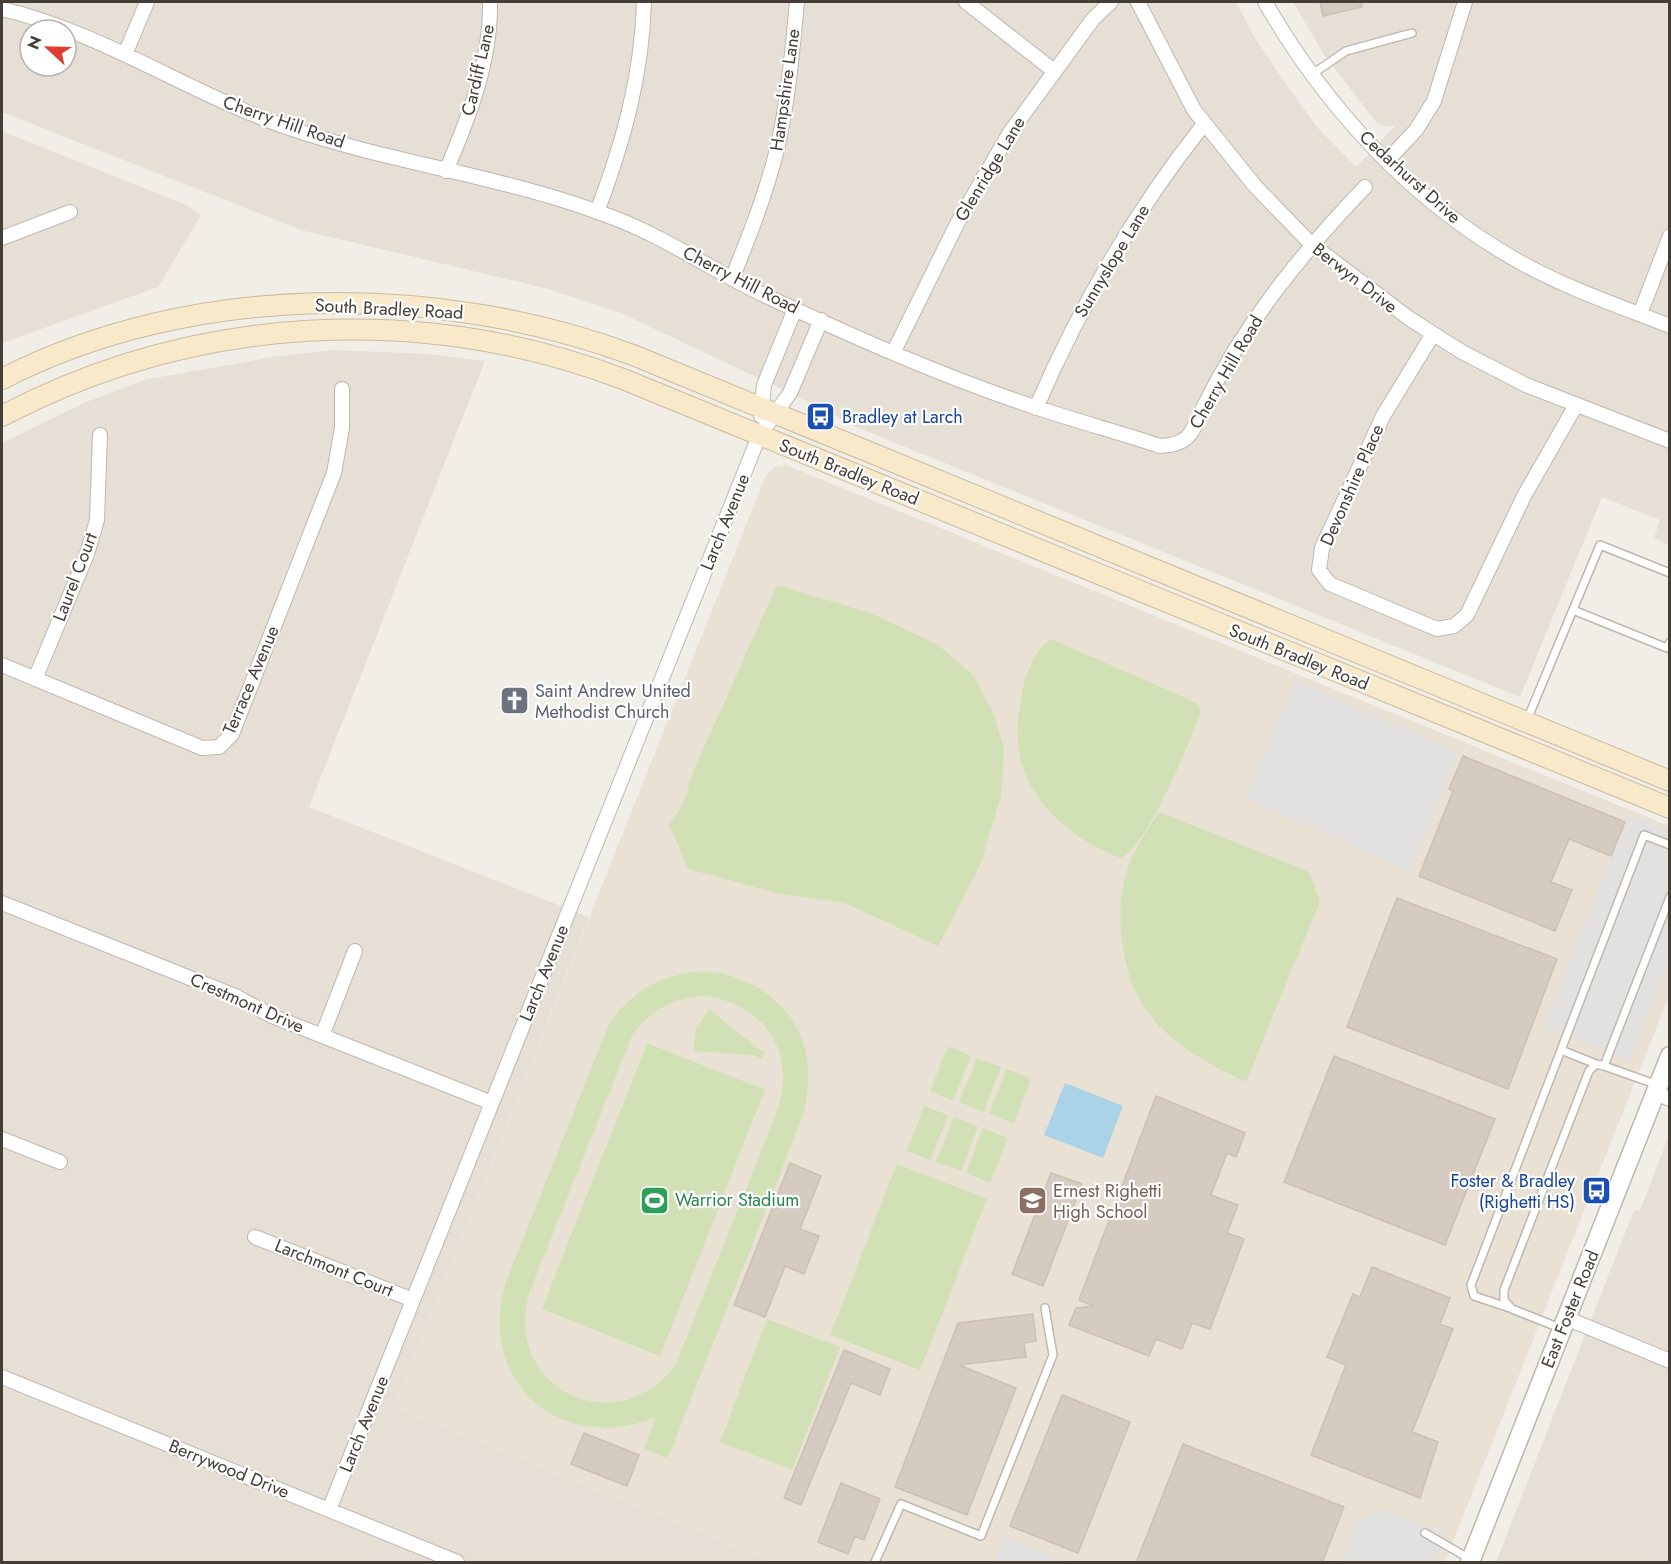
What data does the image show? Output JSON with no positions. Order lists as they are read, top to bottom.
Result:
{
  "streets": {
    "main road": ["South Bradley Road"],
    "street": [
      "Cardiff Lane",
      "Hampshire Lane",
      "Cherry Hill Road",
      "Glenridge Lane",
      "Cedarhurst Drive",
      "Sunnyslope Lane",
      "Berwyn Drive",
      "Devonshire Place",
      "Larch Avenue",
      "Laurel Court",
      "Terrace Avenue",
      "Crestmont Drive",
      "Larchmont Court",
      "East Foster Road",
      "Berrywood Drive"
    ]
  },
  "crossings": [
    ["Cardiff Lane", "Cherry Hill Road"],
    ["Hampshire Lane", "Cherry Hill Road"],
    ["Cherry Hill Road", "Glenridge Lane"],
    ["Cherry Hill Road", "Sunnyslope Lane"],
    ["Cherry Hill Road", "Berwyn Drive"],
    ["Cherry Hill Road", "Larch Avenue"],
    ["Sunnyslope Lane", "Berwyn Drive"],
    ["Berwyn Drive", "Devonshire Place"],
    ["South Bradley Road", "Larch Avenue"],
    ["Larch Avenue", "Crestmont Drive"],
    ["Larch Avenue", "Larchmont Court"],
    ["Larch Avenue", "Berrywood Drive"],
    ["Laurel Court", "Terrace Avenue"]
  ],
  "places": {
    "bus stop": ["Bradley at Larch", "Foster & Bradley (Righetti HS)"],
    "church": ["Saint Andrew United Methodist Church"],
    "sports": ["Warrior Stadium"],
    "school or university": ["Ernest Righetti High School"]
  },
  "north": "left"
}
